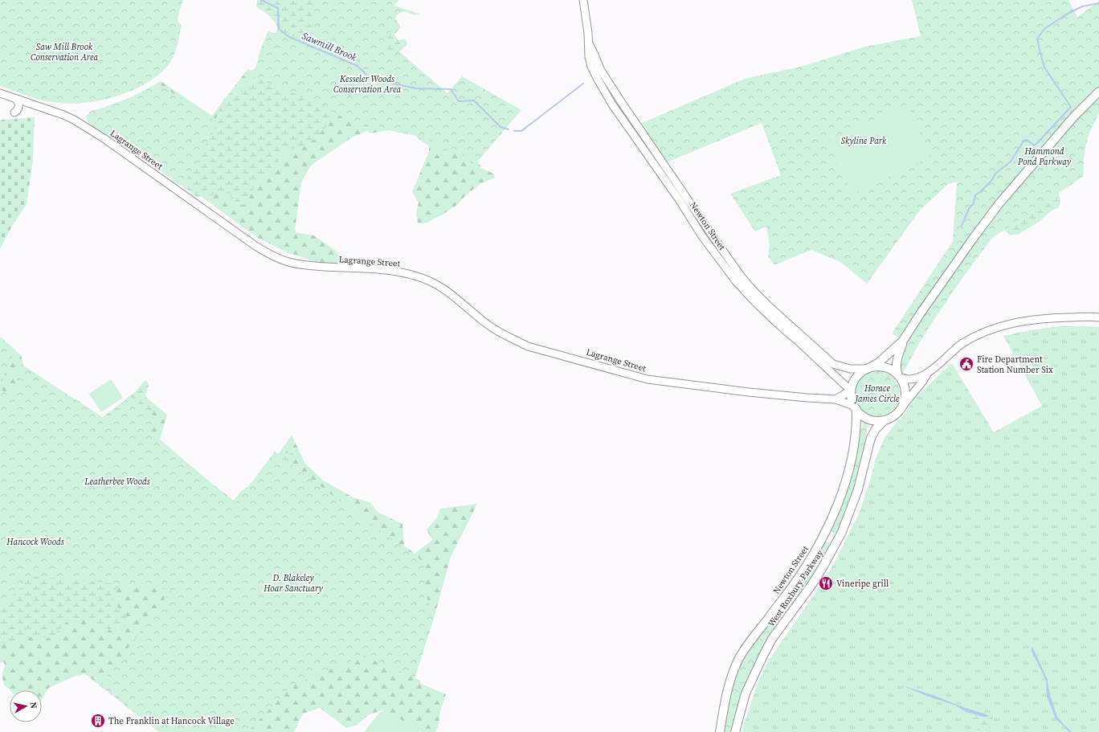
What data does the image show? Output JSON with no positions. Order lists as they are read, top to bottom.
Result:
{
  "streets": {
    "main road": ["Lagrange Street", "Newton Street", "West Roxbury Parkway"]
  },
  "crossings": [
    ["Lagrange Street", "Newton Street"],
    ["Lagrange Street", "West Roxbury Parkway"],
    ["Newton Street", "West Roxbury Parkway"]
  ],
  "water": ["Sawmill Brook"],
  "parks": [
    "Saw Mill Brook Conservation Area",
    "Kesseler Woods Conservation Area",
    "Skyline Park",
    "Hammond Pond Parkway",
    "Horace James Circle",
    "Leatherbee Woods",
    "Hancock Woods",
    "D. Blakeley Hoar Sanctuary"
  ],
  "places": {
    "public building": ["Fire Department Station Number Six"],
    "restaurant": ["Vineripe grill"],
    "building": ["The Franklin at Hancock Village"]
  },
  "north": "right"
}
